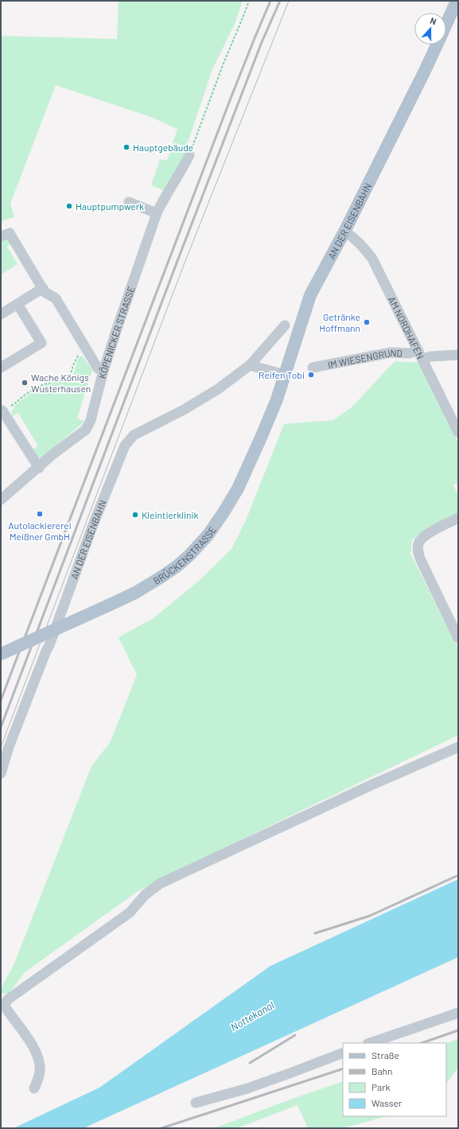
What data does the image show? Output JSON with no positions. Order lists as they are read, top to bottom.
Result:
{
  "streets": {
    "main road": ["AN DER EISENBAHN", "BRÜCKENSTRASSE"],
    "street": ["AM NORDHAFEN", "KÖPENICKER STRASSE", "IM WIESENGRUND"]
  },
  "crossings": [
    ["AN DER EISENBAHN", "AM NORDHAFEN"],
    ["AN DER EISENBAHN", "BRÜCKENSTRASSE"],
    ["AM NORDHAFEN", "IM WIESENGRUND"]
  ],
  "water": ["Nottekanal"],
  "places": [
    "Hauptgebäude",
    "Hauptpumpwerk",
    "Getränke Hoffmann",
    "Reifen Tobi",
    "Wache Königs Wusterhausen",
    "Autolackiererei Meißner GmbH",
    "Kleintierklinik"
  ],
  "legend": [
    "Straße",
    "Bahn",
    "Park",
    "Wasser"
  ],
  "north": "top"
}
